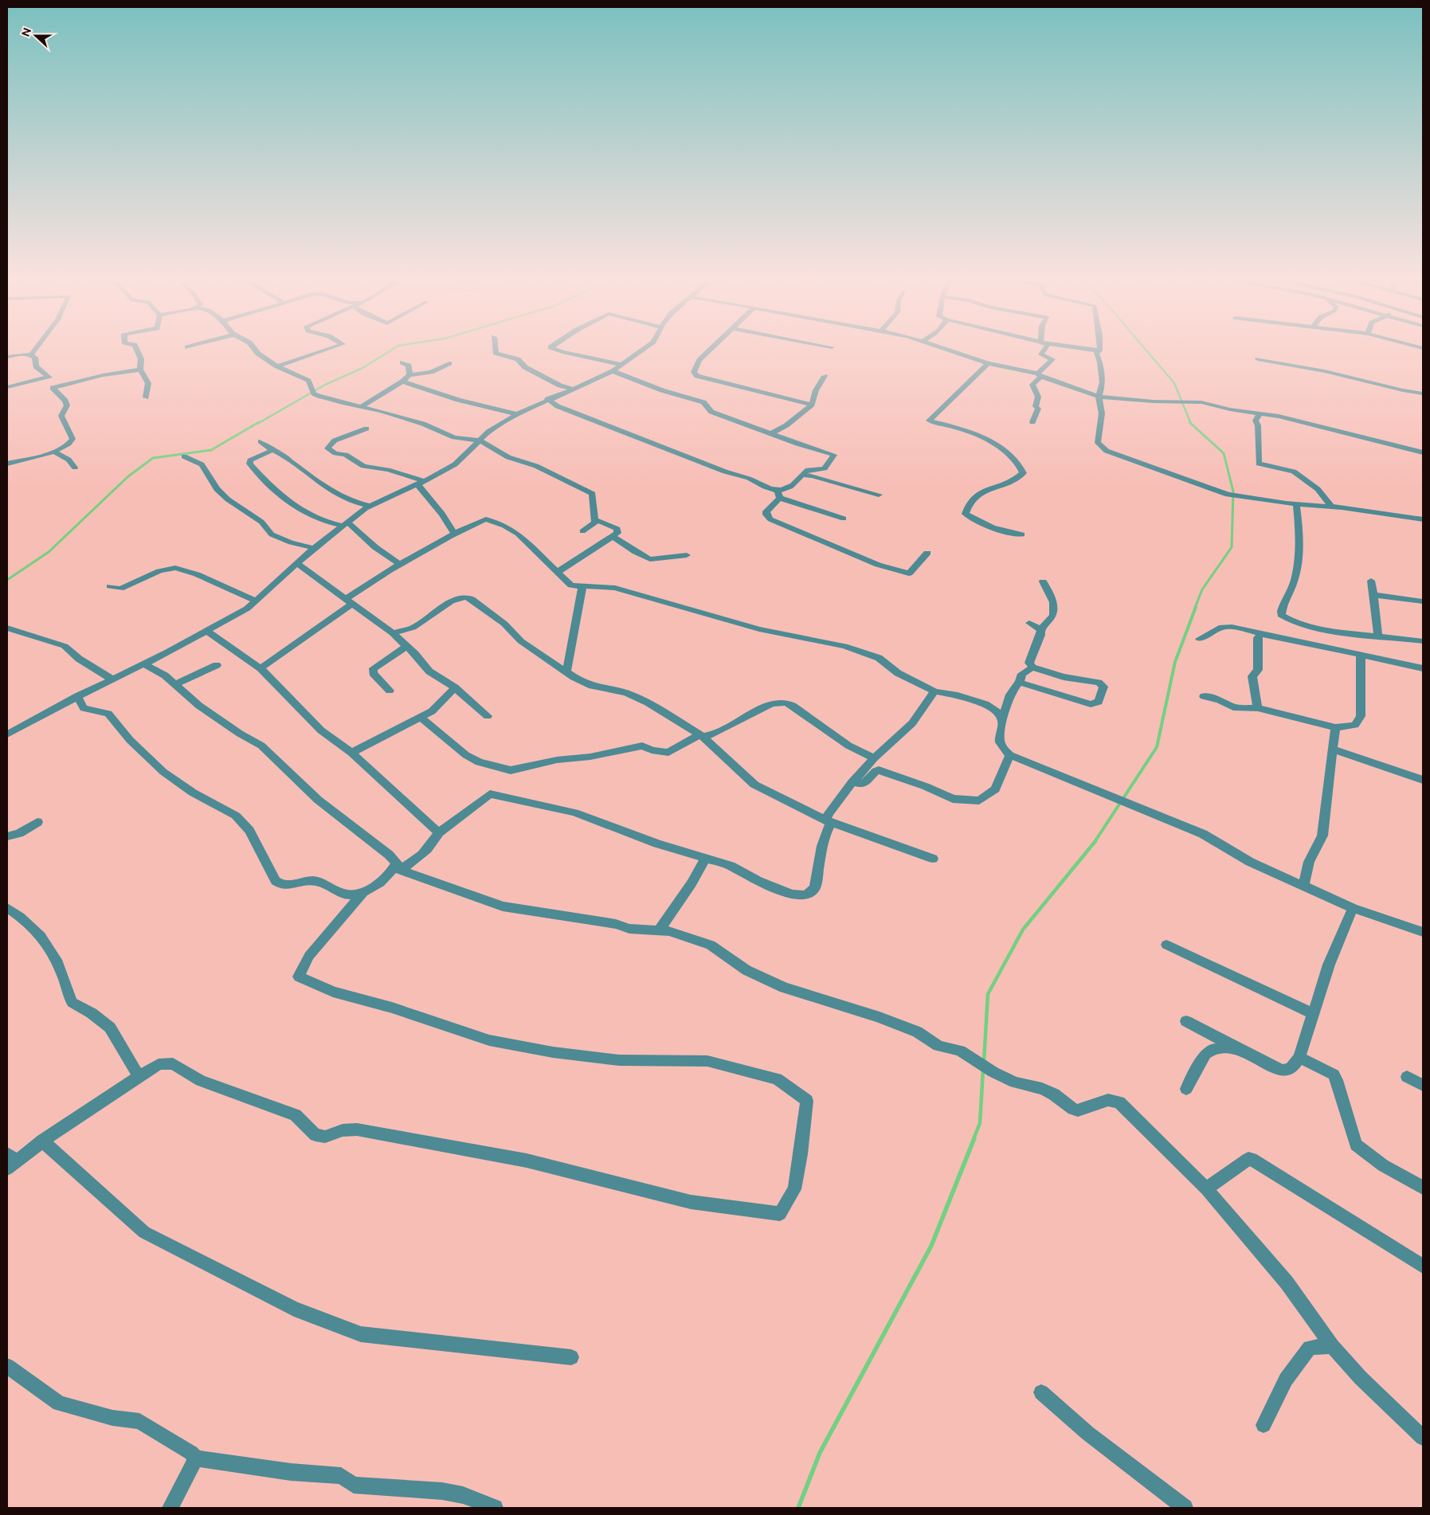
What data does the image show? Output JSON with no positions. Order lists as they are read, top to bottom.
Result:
{
  "north": "left"
}
